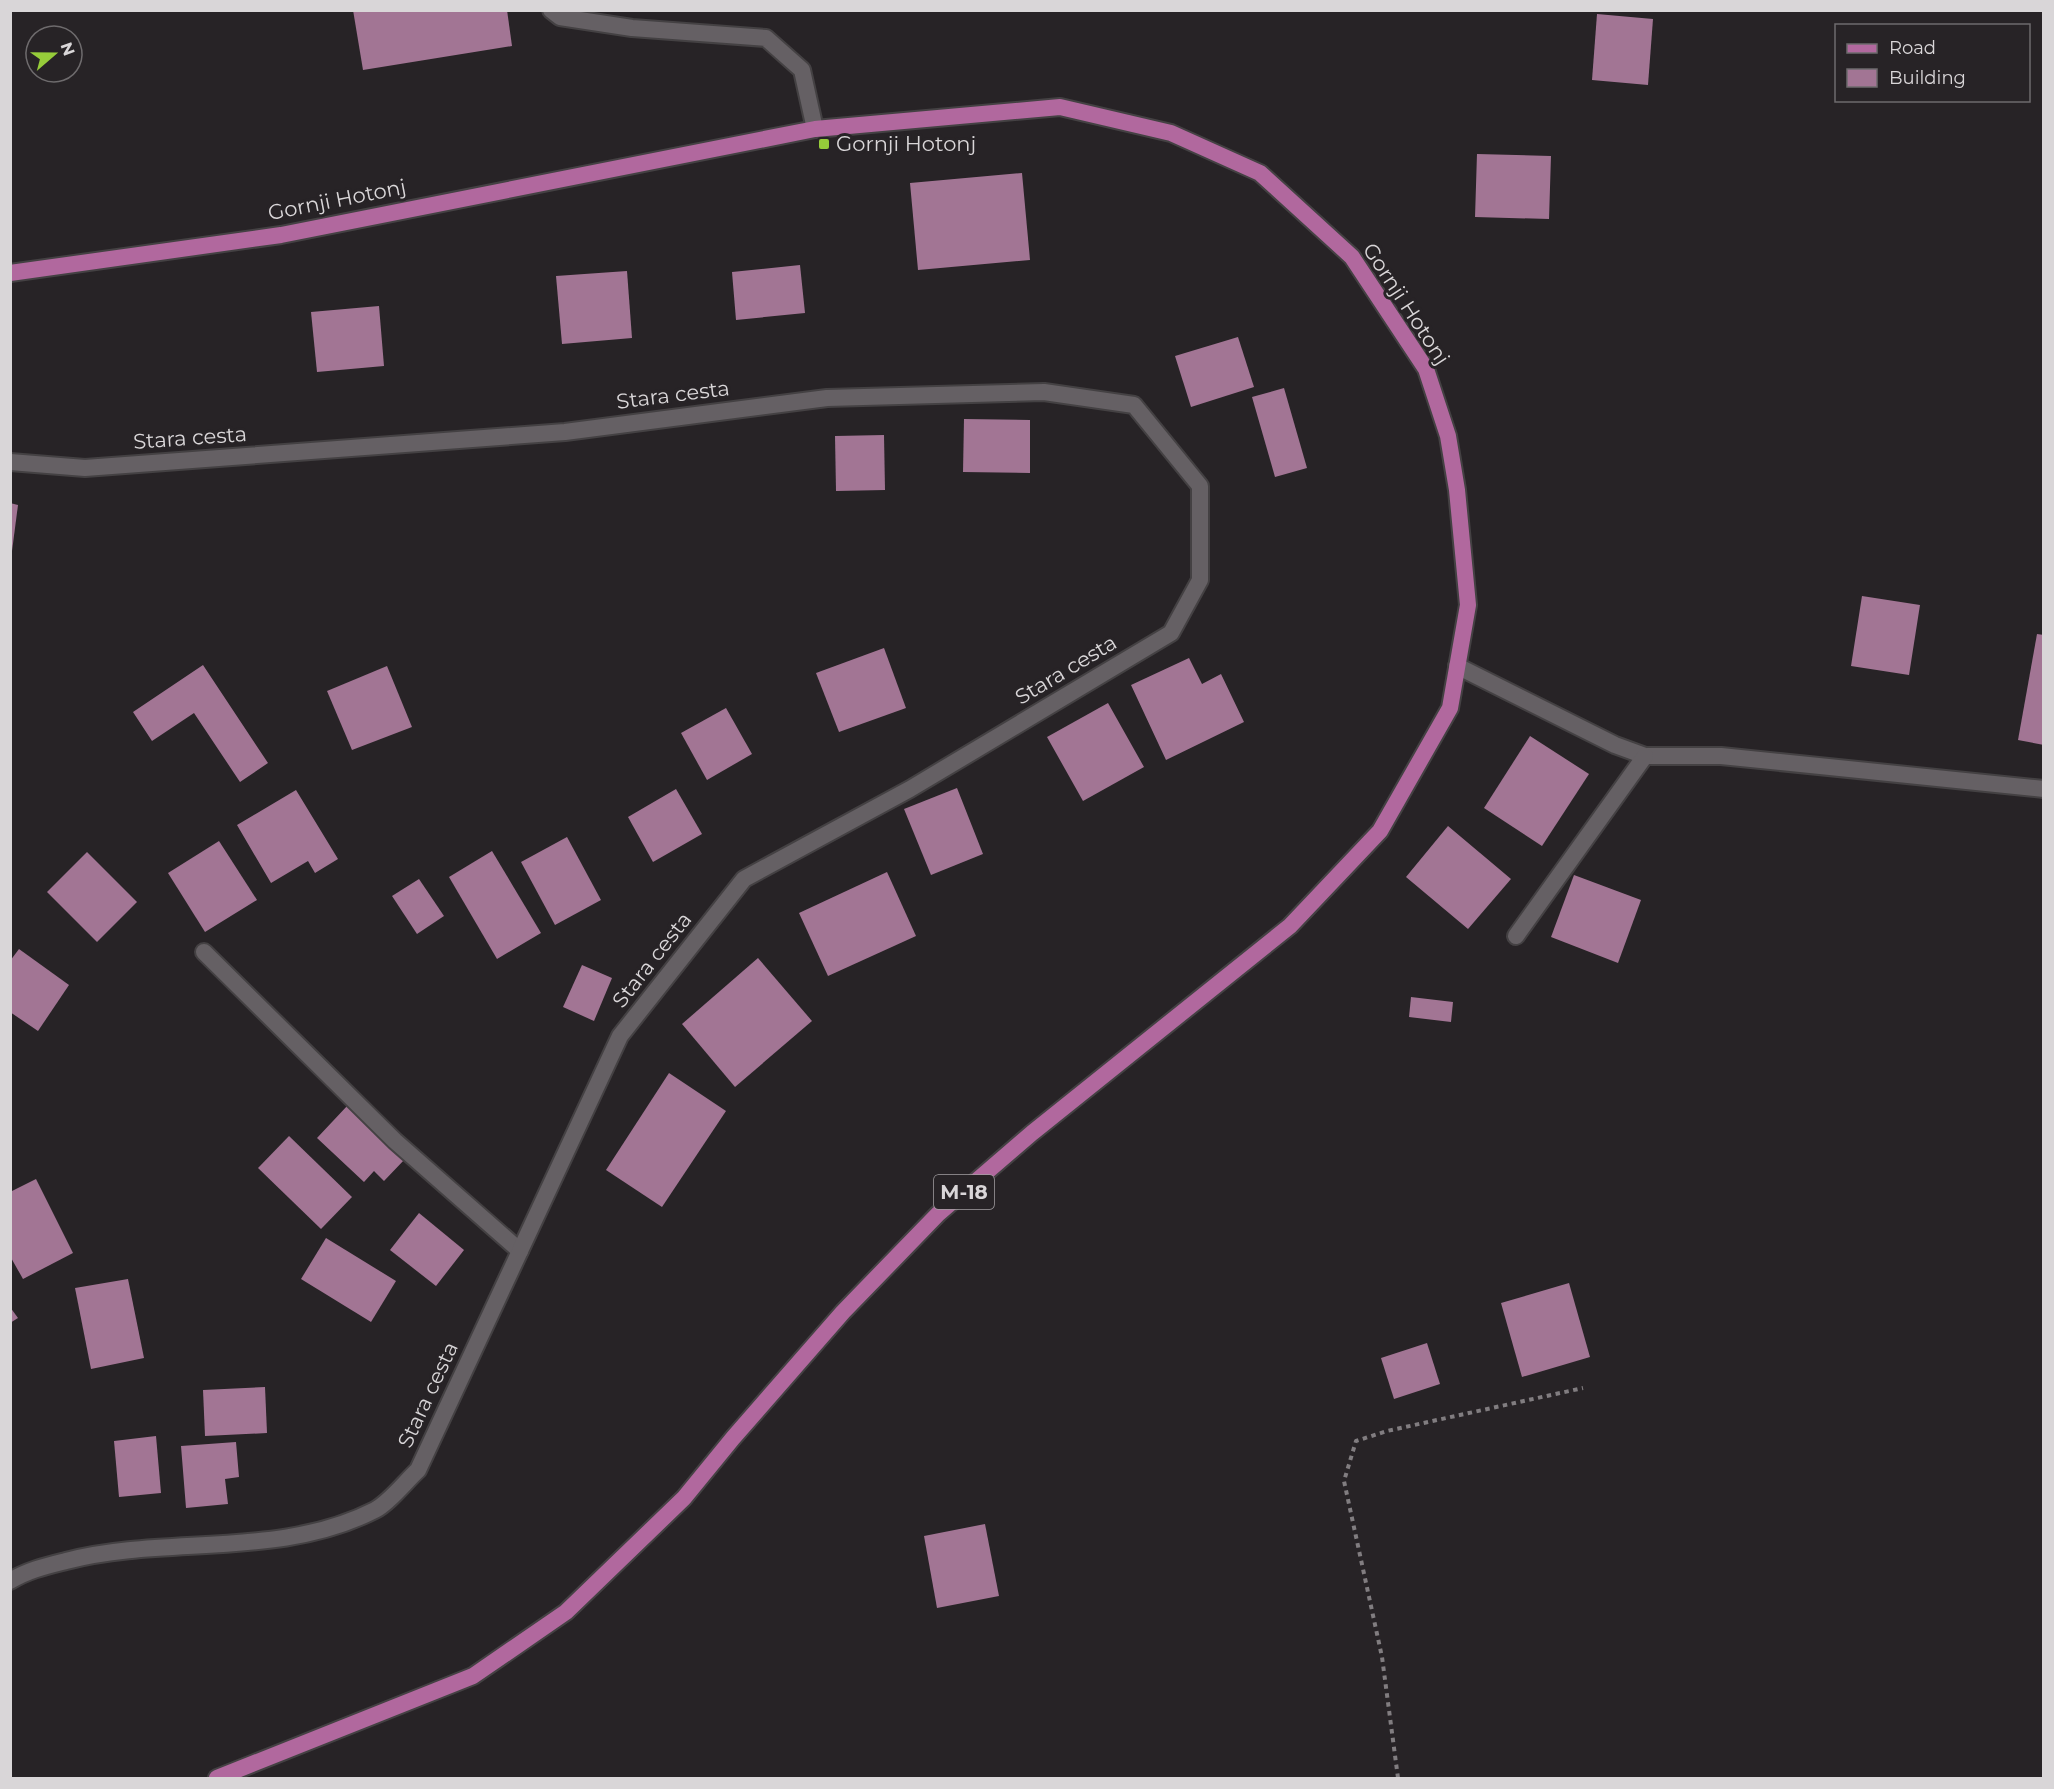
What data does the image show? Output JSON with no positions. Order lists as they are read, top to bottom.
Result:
{
  "streets": {
    "main road": ["Gornji Hotonj", "M-18"],
    "street": ["Stara cesta"]
  },
  "crossings": [
    ["Gornji Hotonj", "M-18"]
  ],
  "places": {
    "transit": ["Gornji Hotonj"]
  },
  "legend": ["Road", "Building"],
  "north": "right"
}
